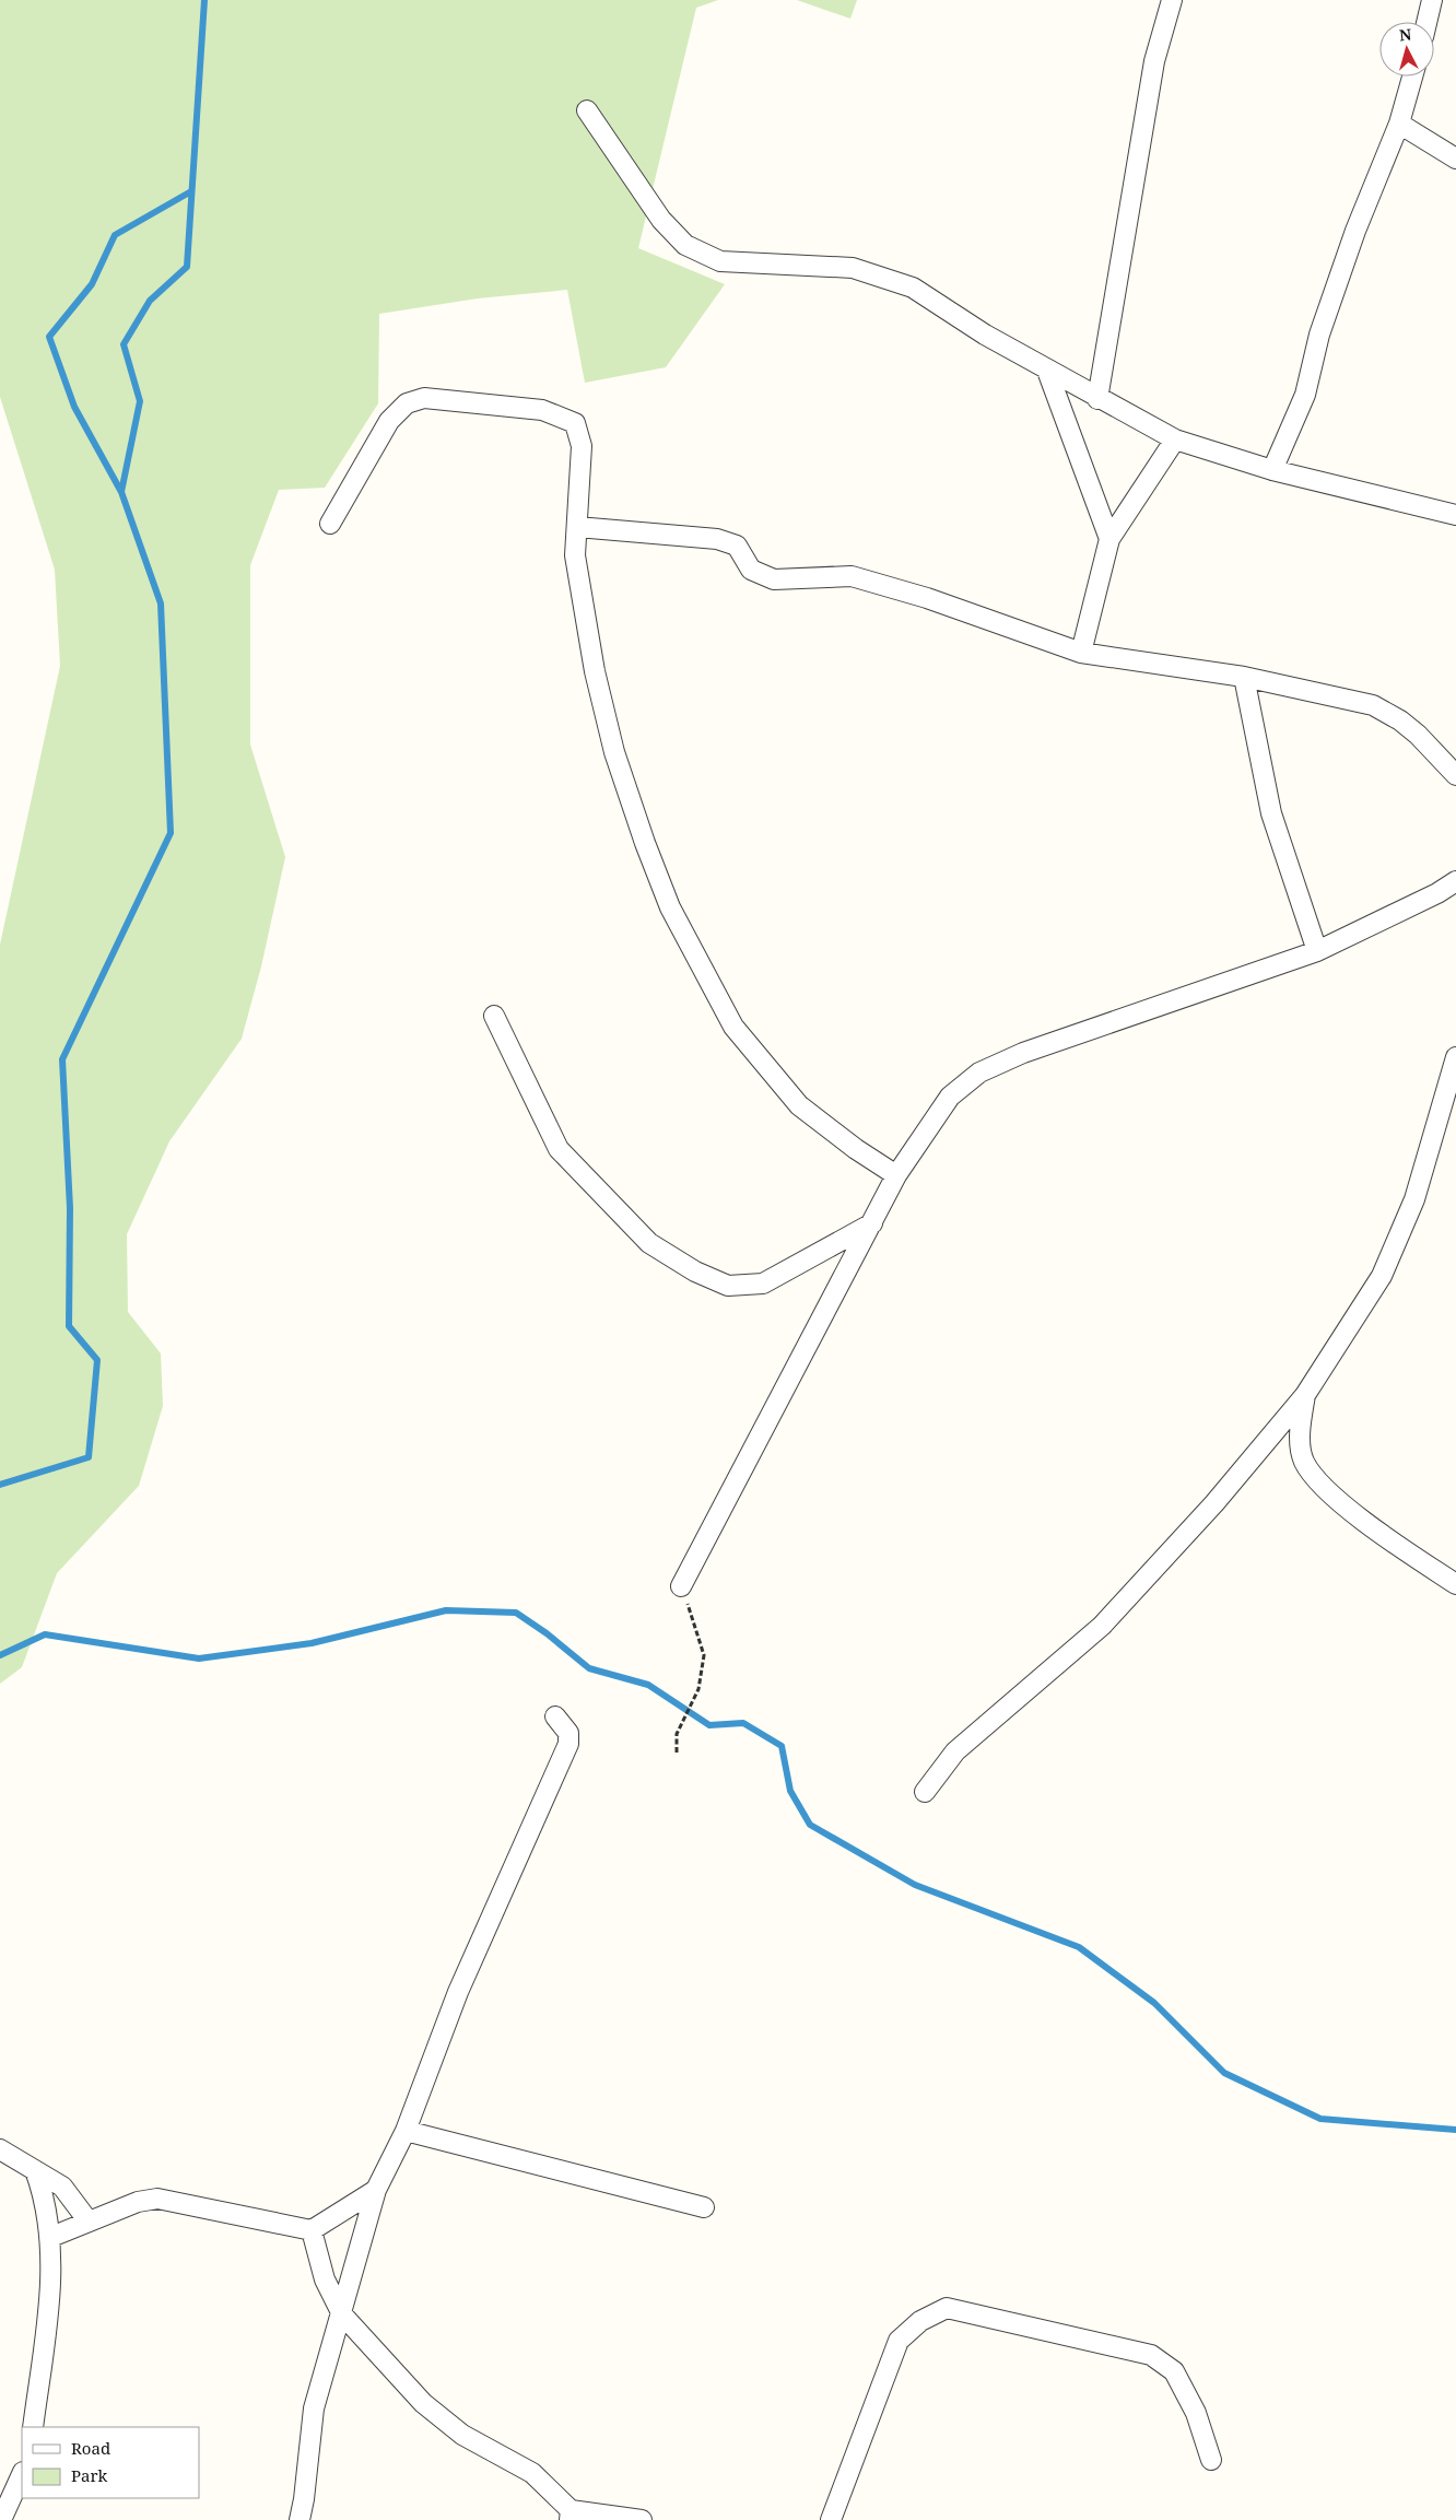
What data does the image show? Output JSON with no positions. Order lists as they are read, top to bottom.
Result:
{
  "legend": ["Road", "Park"],
  "north": "top"
}
